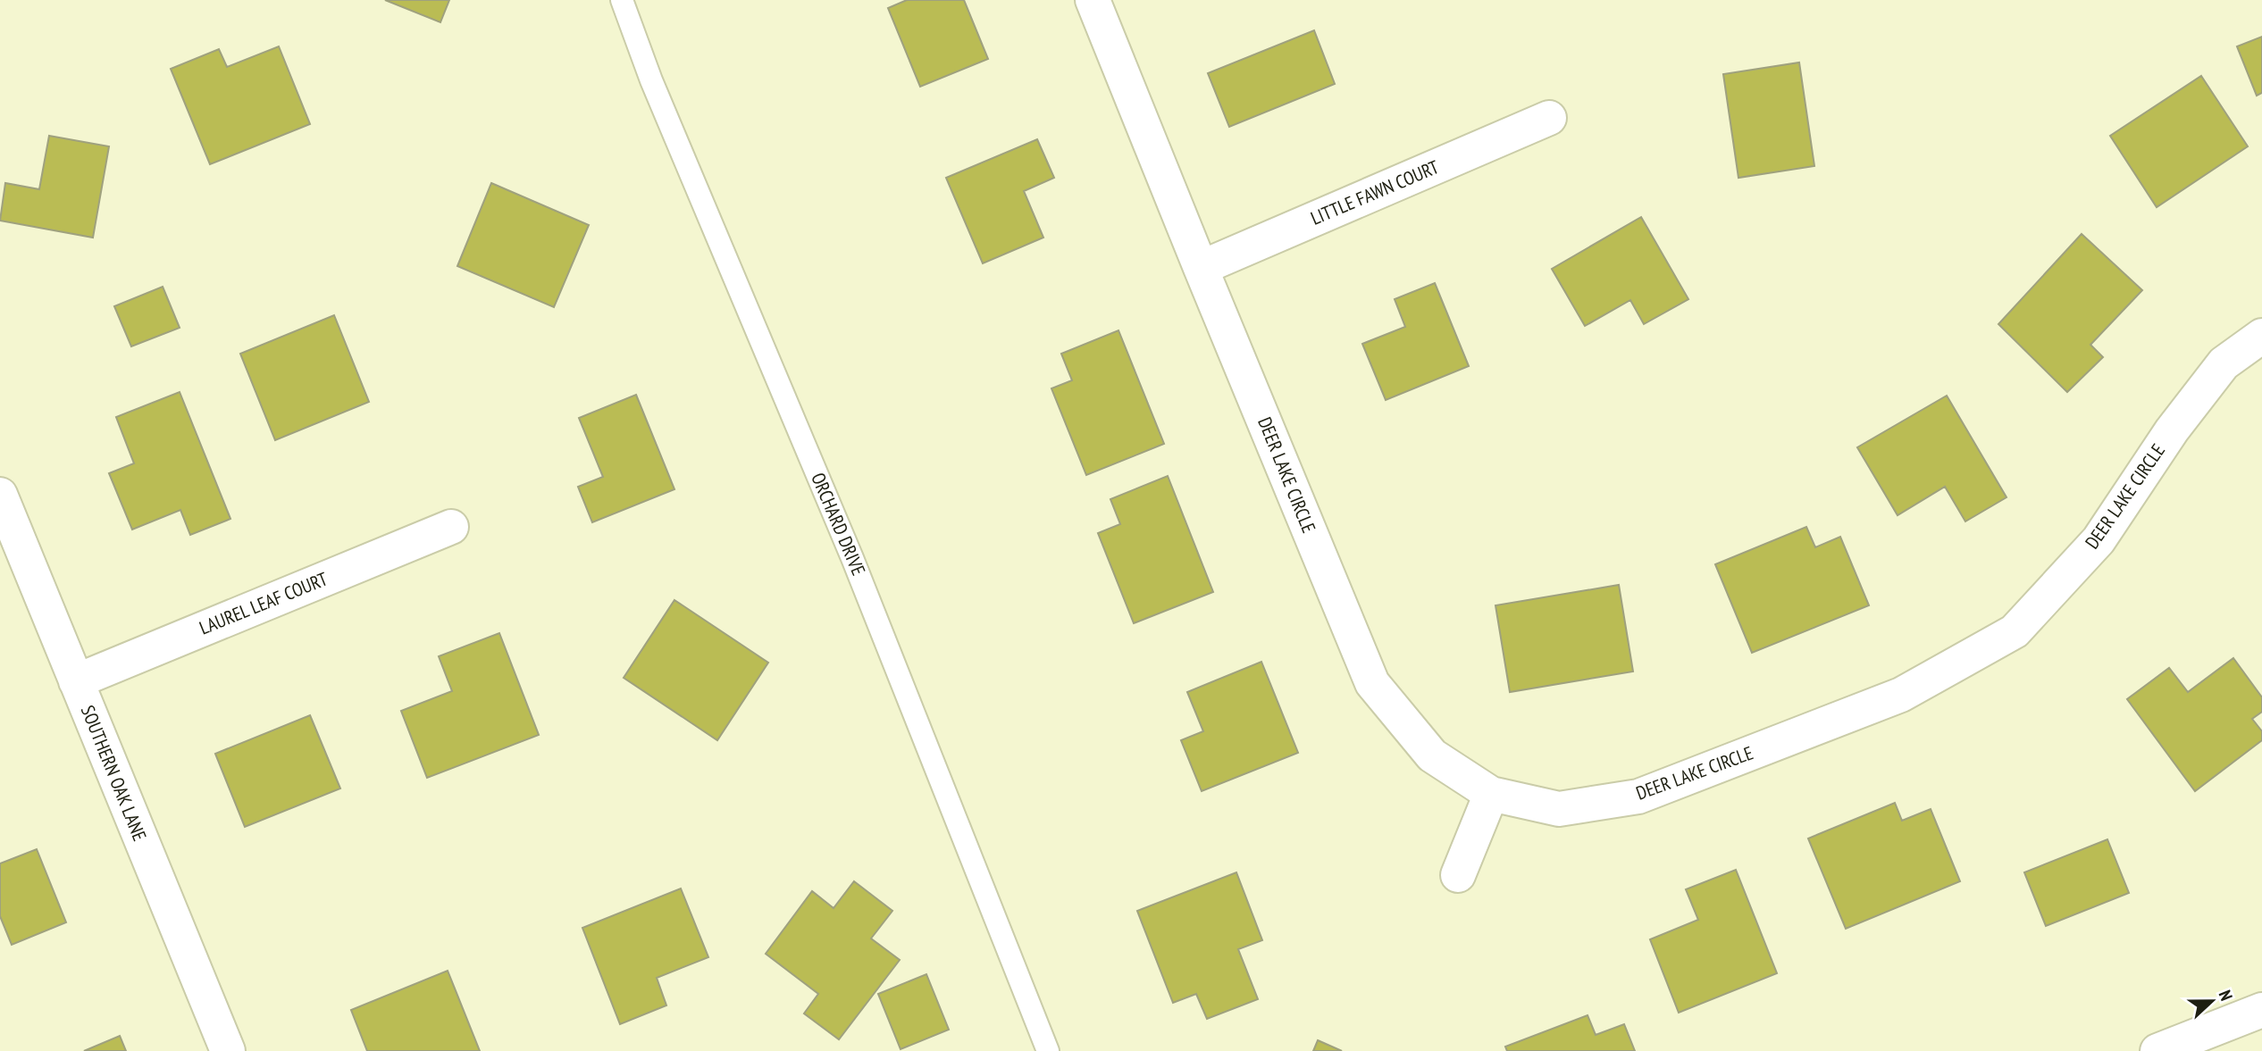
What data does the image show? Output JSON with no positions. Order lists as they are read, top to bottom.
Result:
{
  "streets": {
    "street": [
      "LITTLE FAWN COURT",
      "DEER LAKE CIRCLE",
      "LAUREL LEAF COURT",
      "SOUTHERN OAK LANE"
    ],
    "lane": ["ORCHARD DRIVE"]
  },
  "crossings": [
    ["LITTLE FAWN COURT", "DEER LAKE CIRCLE"],
    ["LAUREL LEAF COURT", "SOUTHERN OAK LANE"]
  ],
  "north": "right"
}
